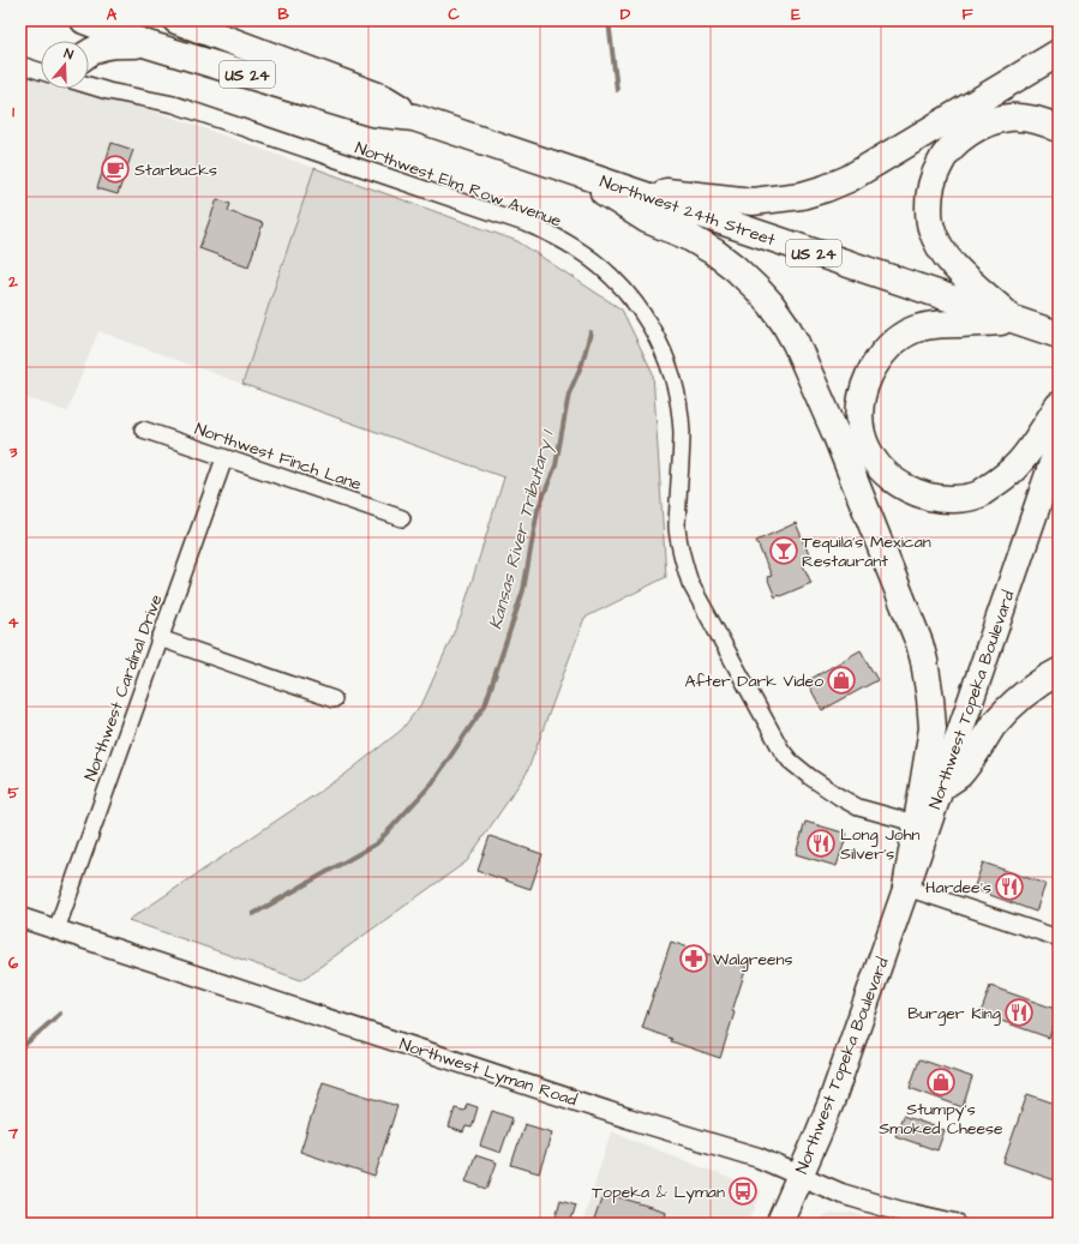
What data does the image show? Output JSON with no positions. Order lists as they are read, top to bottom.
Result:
{
  "streets": {
    "highway": ["US 24", "Northwest 24th Street"],
    "main road": ["Northwest Topeka Boulevard"],
    "street": [
      "Northwest Elm Row Avenue",
      "Northwest Finch Lane",
      "Northwest Cardinal Drive",
      "Northwest Lyman Road"
    ]
  },
  "crossings": [
    ["US 24", "Northwest 24th Street"],
    ["Northwest Elm Row Avenue", "Northwest Topeka Boulevard"],
    ["Northwest Finch Lane", "Northwest Cardinal Drive"],
    ["Northwest Cardinal Drive", "Northwest Lyman Road"],
    ["Northwest Topeka Boulevard", "Northwest Lyman Road"]
  ],
  "water": ["Kansas River Tributary 1"],
  "places": {
    "cafe": ["Starbucks"],
    "bar": ["Tequila’s Mexican Restaurant"],
    "shop": ["After Dark Video", "Stumpy's Smoked Cheese"],
    "restaurant": ["Long John Silver's", "Hardee's", "Burger King"],
    "pharmacy": ["Walgreens"],
    "bus stop": ["Topeka & Lyman"]
  },
  "north": "top",
  "grid": {
    "columns": [
      "A",
      "B",
      "C",
      "D",
      "E",
      "F"
    ],
    "rows": [
      "1",
      "2",
      "3",
      "4",
      "5",
      "6",
      "7"
    ]
  }
}
